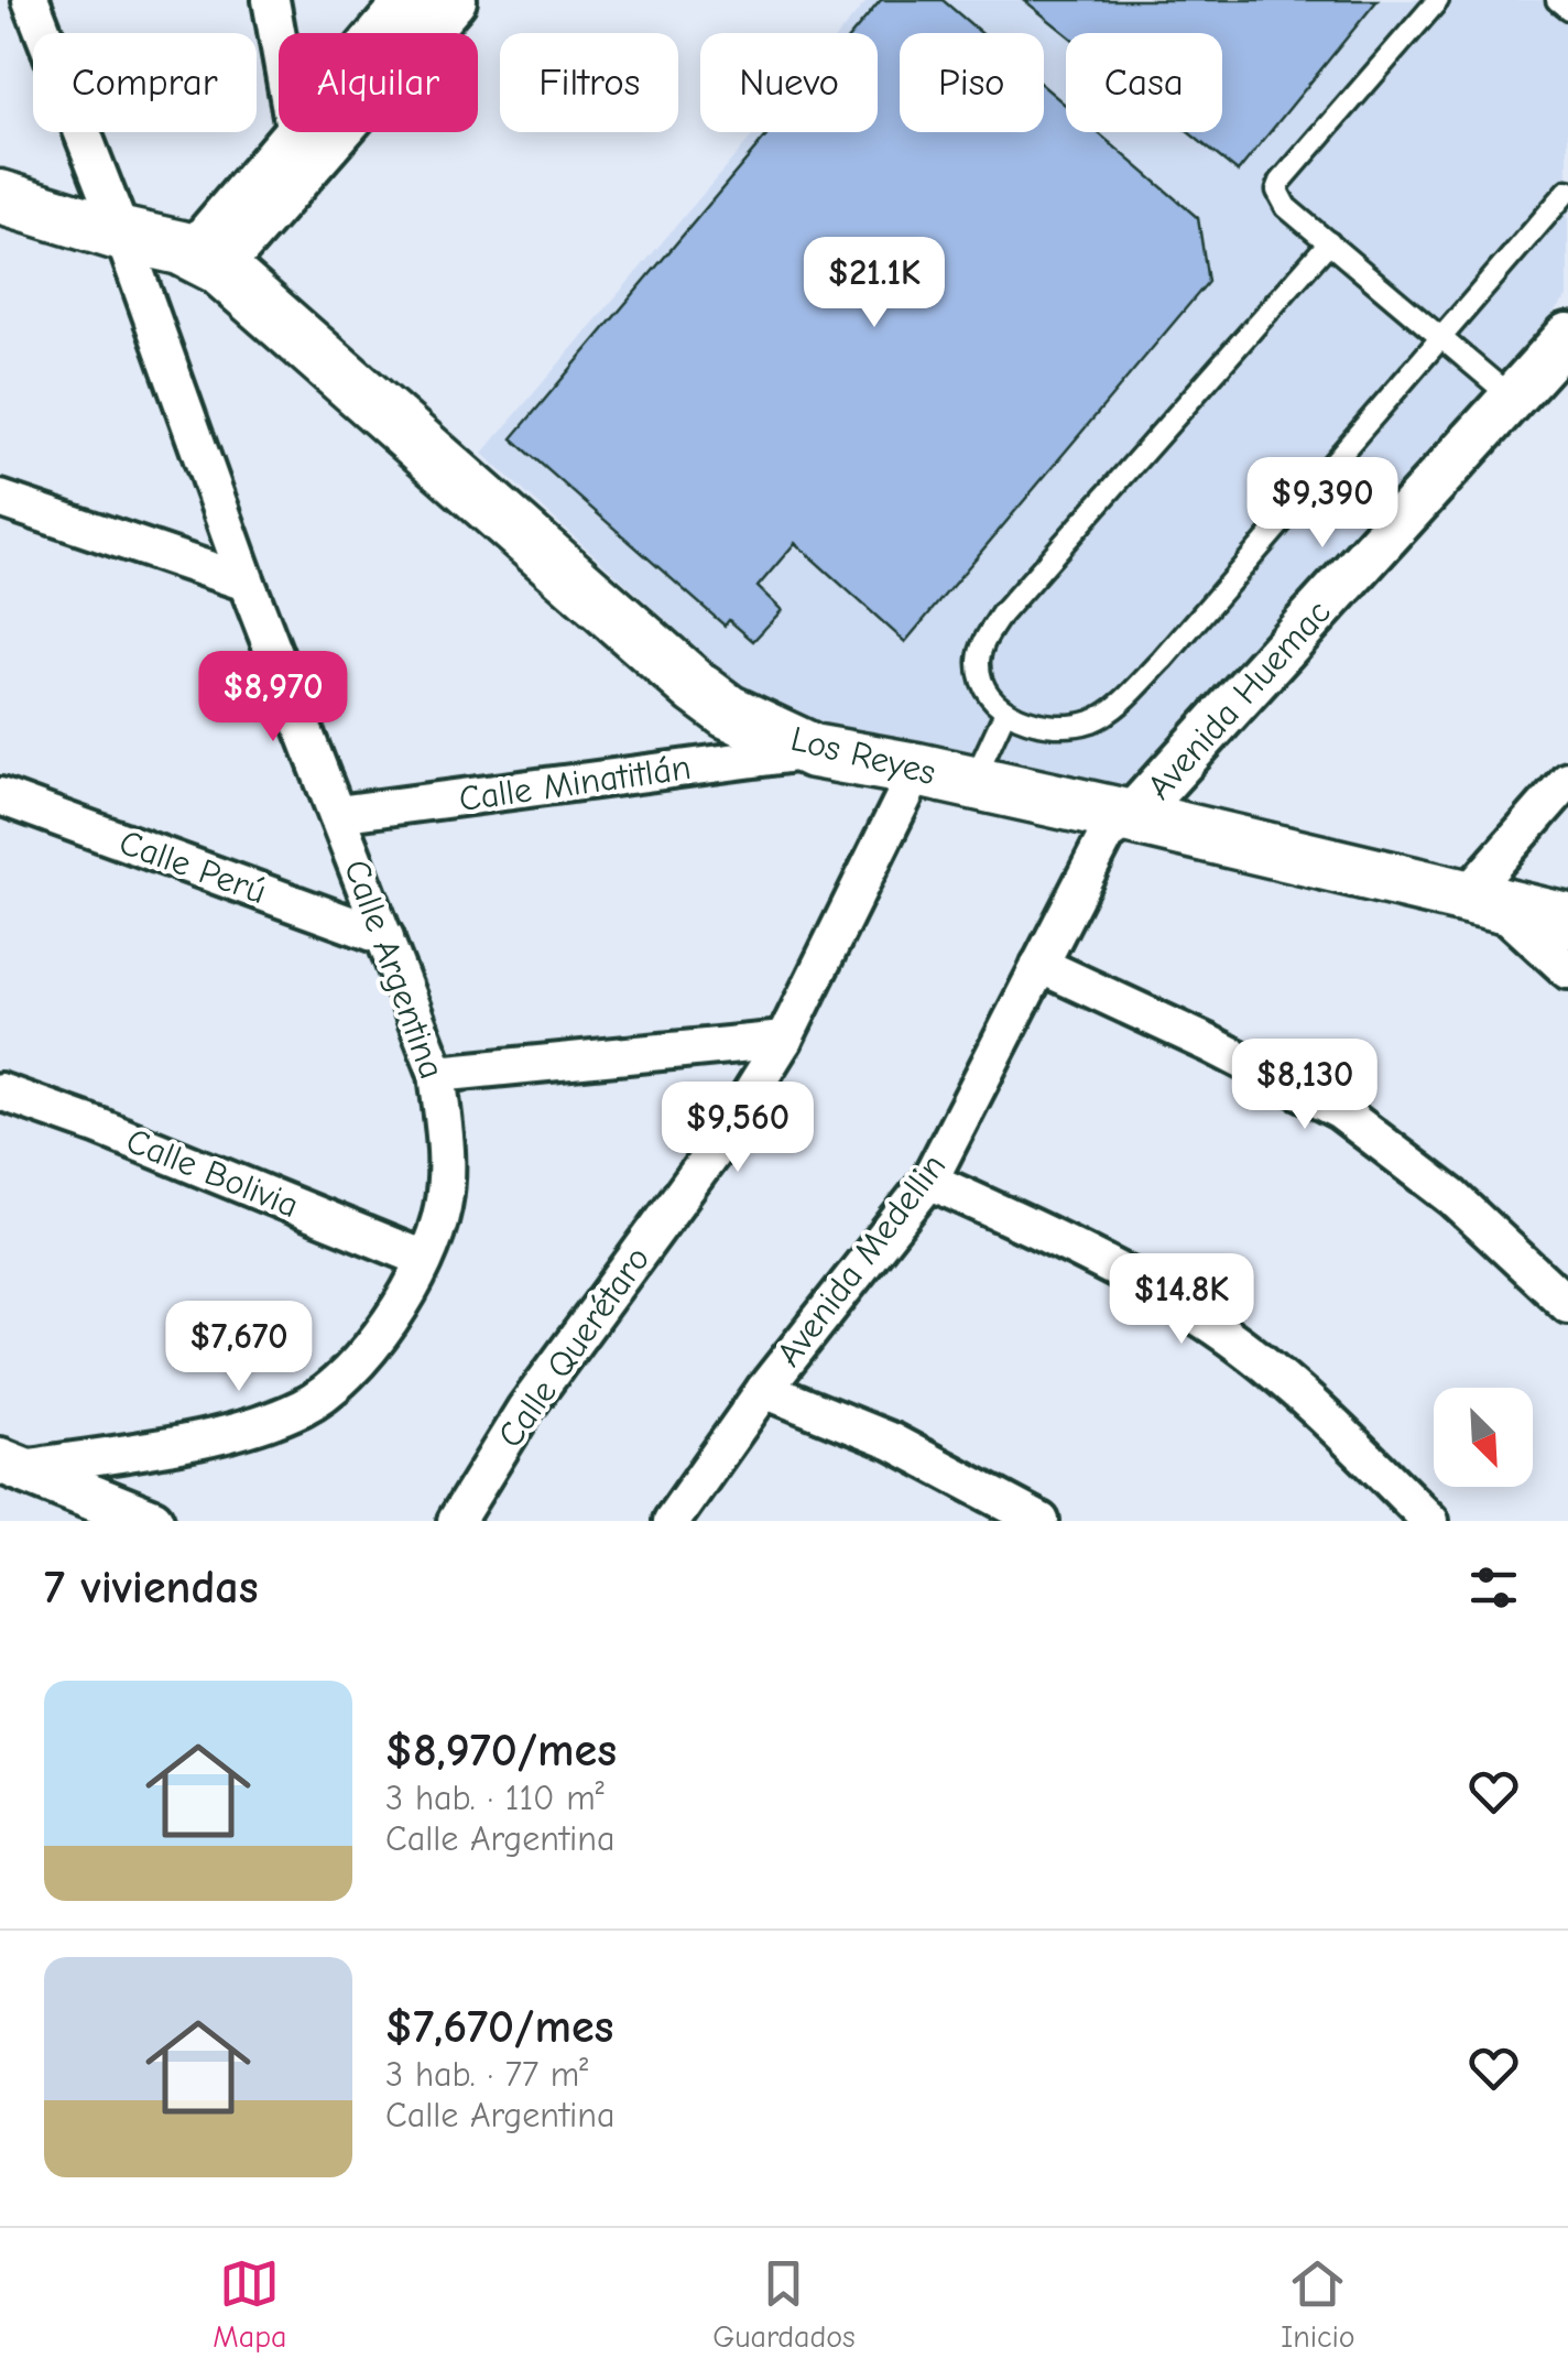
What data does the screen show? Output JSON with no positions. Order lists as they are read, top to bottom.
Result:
{
  "streets": {
    "main road": ["Los Reyes"],
    "street": [
      "Avenida Huemac",
      "Calle Minatitlán",
      "Calle Perú",
      "Calle Argentina",
      "Calle Bolivia",
      "Avenida Medellin",
      "Calle Querétaro"
    ]
  },
  "crossings": [
    ["Avenida Huemac", "Los Reyes"],
    ["Avenida Huemac", "Avenida Medellin"],
    ["Los Reyes", "Calle Minatitlán"],
    ["Los Reyes", "Calle Argentina"],
    ["Los Reyes", "Avenida Medellin"],
    ["Los Reyes", "Calle Querétaro"],
    ["Calle Minatitlán", "Calle Argentina"],
    ["Calle Perú", "Calle Argentina"],
    ["Calle Argentina", "Calle Bolivia"]
  ],
  "north": "bottom right",
  "page": {
    "chip": [
      "Comprar",
      "Alquilar",
      "Filtros",
      "Nuevo",
      "Piso",
      "Casa"
    ],
    "price": [
      "$21.1K",
      "$9,390",
      "$8,970",
      "$8,130",
      "$9,560",
      "$14.8K",
      "$7,670"
    ],
    "heading": "7 viviendas",
    "list": [
      {
        "name": "$8,970/mes",
        "note": "3 hab. · 110 m² · Calle Argentina"
      },
      {
        "name": "$7,670/mes",
        "note": "3 hab. · 77 m² · Calle Argentina"
      }
    ],
    "tabs": ["Mapa", "Guardados", "Inicio"]
  }
}
